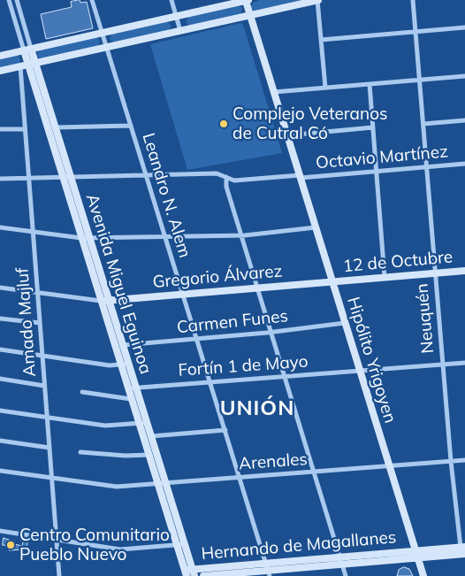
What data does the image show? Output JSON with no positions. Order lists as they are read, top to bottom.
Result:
{
  "streets": {
    "main road": [
      "12 de Octubre",
      "Gregorio Álvarez",
      "Avenida Miguel Eguinoa",
      "Hipólito Yrigoyen",
      "Hernando de Magallanes"
    ],
    "street": [
      "Octavio Martínez",
      "Leandro N. Alem",
      "Neuquén",
      "Amado Majluf",
      "Carmen Funes",
      "Fortín 1 de Mayo",
      "Arenales"
    ]
  },
  "crossings": [
    ["Octavio Martínez", "Leandro N. Alem"],
    ["Octavio Martínez", "Avenida Miguel Eguinoa"],
    ["Octavio Martínez", "Neuquén"],
    ["Octavio Martínez", "Amado Majluf"],
    ["Octavio Martínez", "Hipólito Yrigoyen"],
    ["Leandro N. Alem", "Gregorio Álvarez"],
    ["Leandro N. Alem", "Carmen Funes"],
    ["Leandro N. Alem", "Fortín 1 de Mayo"],
    ["Leandro N. Alem", "Arenales"],
    ["Leandro N. Alem", "Hernando de Magallanes"],
    ["12 de Octubre", "Gregorio Álvarez"],
    ["12 de Octubre", "Neuquén"],
    ["12 de Octubre", "Hipólito Yrigoyen"],
    ["Gregorio Álvarez", "Avenida Miguel Eguinoa"],
    ["Gregorio Álvarez", "Amado Majluf"],
    ["Gregorio Álvarez", "Hipólito Yrigoyen"],
    ["Avenida Miguel Eguinoa", "Carmen Funes"],
    ["Avenida Miguel Eguinoa", "Fortín 1 de Mayo"],
    ["Avenida Miguel Eguinoa", "Arenales"],
    ["Avenida Miguel Eguinoa", "Hernando de Magallanes"],
    ["Neuquén", "Fortín 1 de Mayo"],
    ["Neuquén", "Arenales"],
    ["Neuquén", "Hernando de Magallanes"],
    ["Amado Majluf", "Arenales"],
    ["Carmen Funes", "Hipólito Yrigoyen"],
    ["Hipólito Yrigoyen", "Fortín 1 de Mayo"],
    ["Hipólito Yrigoyen", "Arenales"],
    ["Hipólito Yrigoyen", "Hernando de Magallanes"]
  ],
  "districts": ["UNIÓN"],
  "places": ["Complejo Veteranos de Cutral Có", "Centro Comunitario Pueblo Nuevo"]
}
